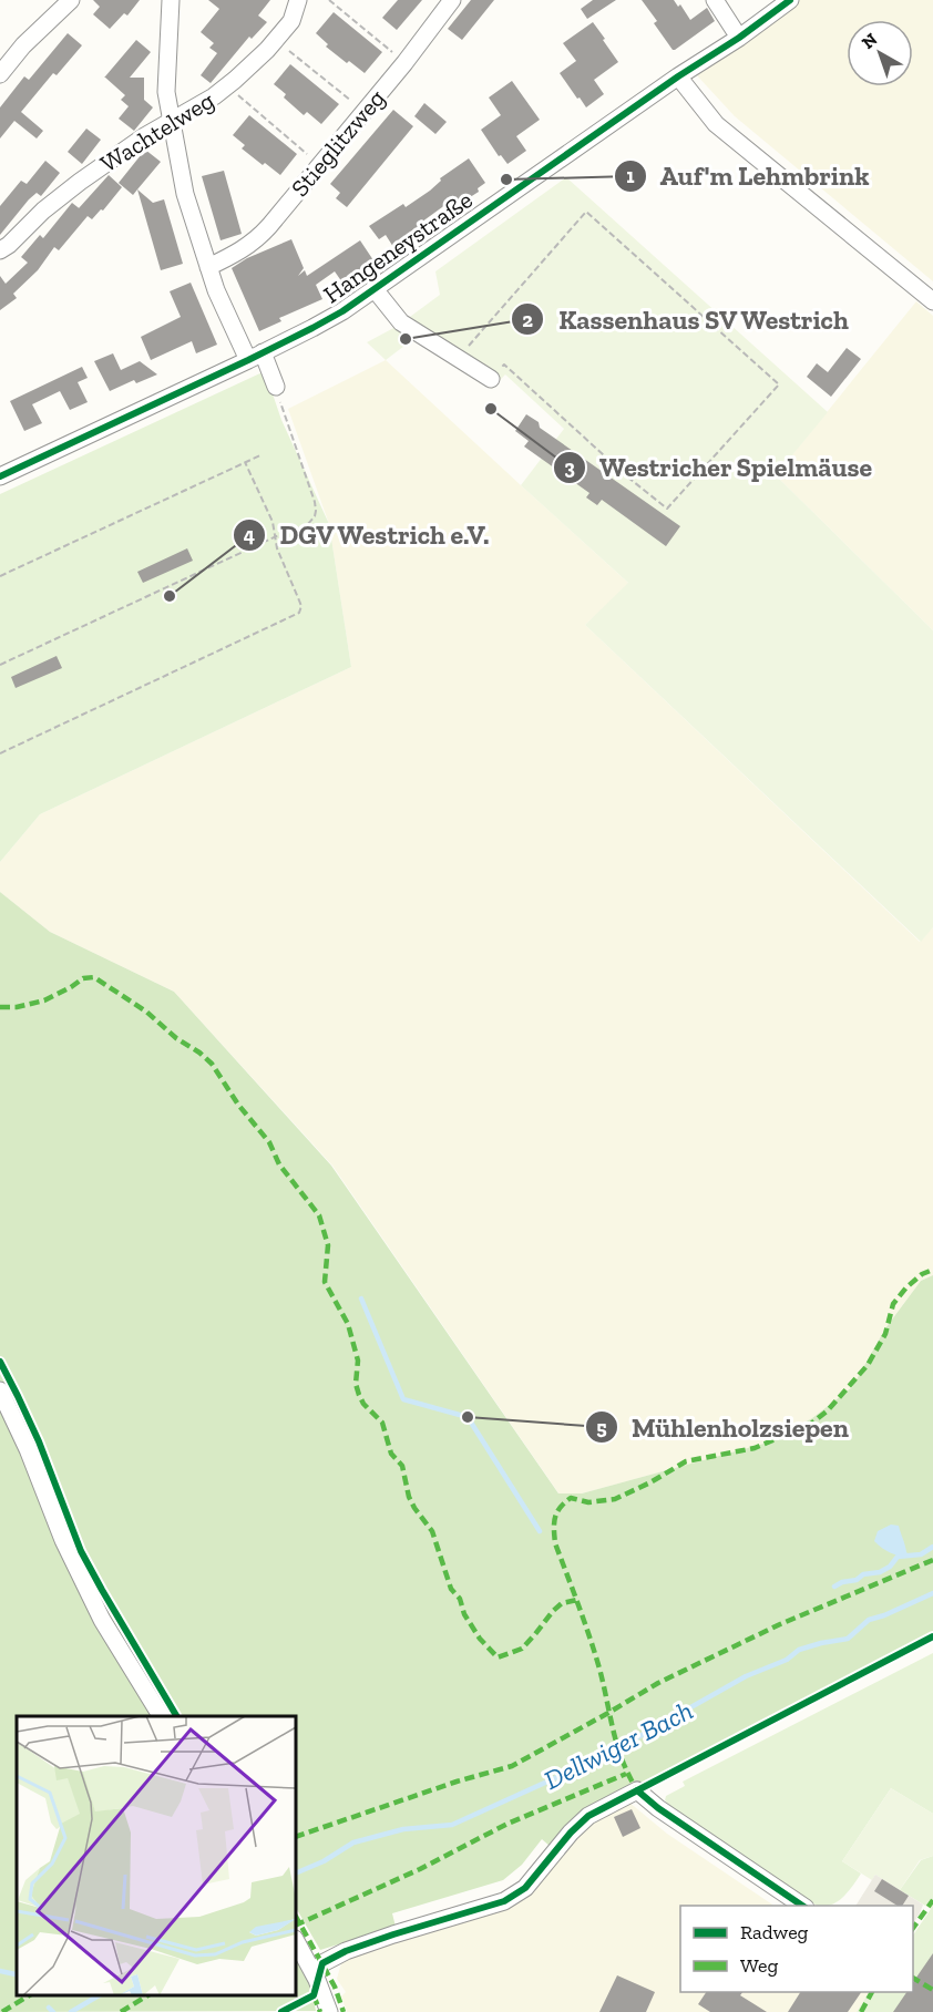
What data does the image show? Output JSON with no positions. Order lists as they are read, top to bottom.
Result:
{
  "streets": {
    "street": ["Wachtelweg", "Stieglitzweg", "Hangeneystraße"]
  },
  "water": ["Dellwiger Bach"],
  "places": [
    "Auf'm Lehmbrink",
    "Kassenhaus SV Westrich",
    "Westricher Spielmäuse",
    "DGV Westrich e.V.",
    "Mühlenholzsiepen"
  ],
  "legend": ["Radweg", "Weg"],
  "north": "top left"
}
